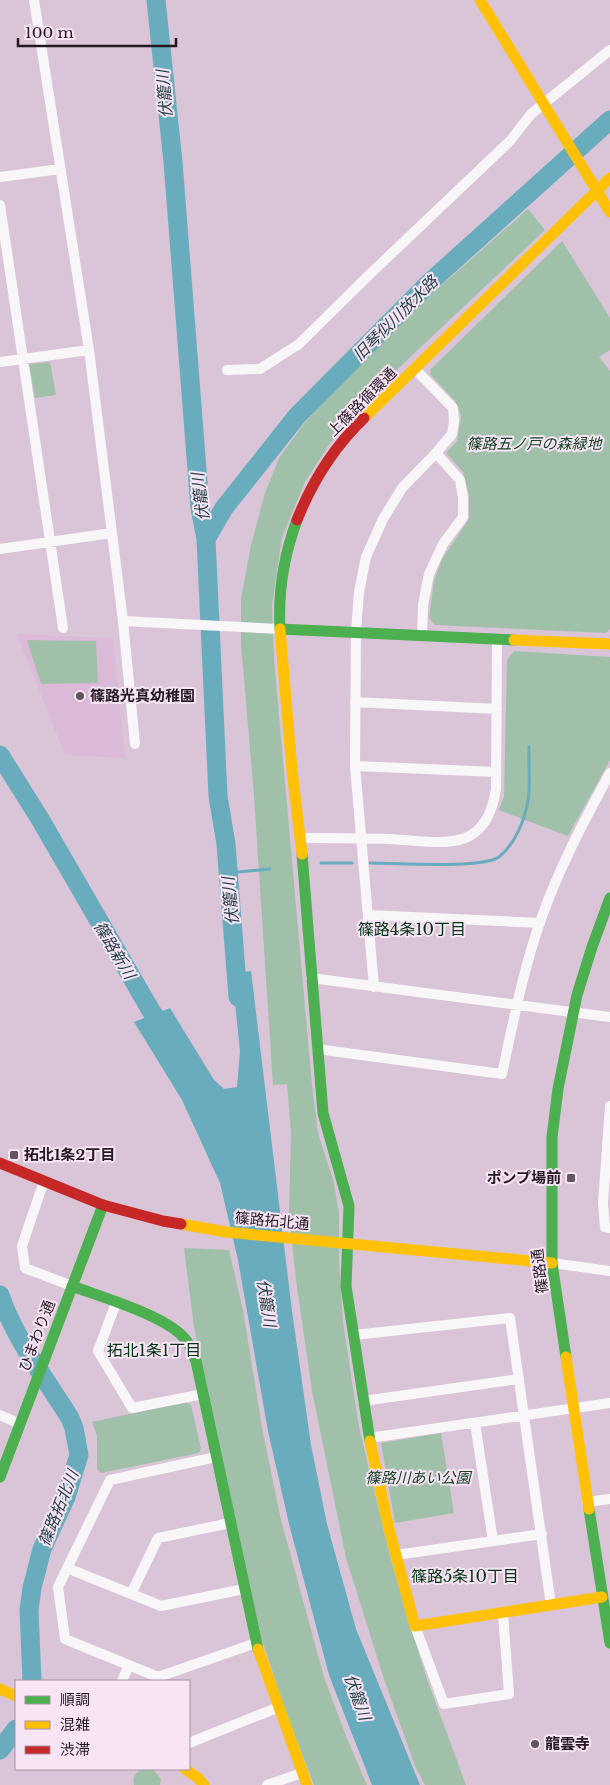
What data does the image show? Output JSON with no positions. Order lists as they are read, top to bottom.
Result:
{
  "streets": {
    "street": [
      "上篠路循環通",
      "篠路拓北通",
      "篠路通",
      "ひまわり通"
    ]
  },
  "crossings": [
    ["上篠路循環通", "篠路拓北通"],
    ["篠路拓北通", "篠路通"],
    ["篠路拓北通", "ひまわり通"]
  ],
  "districts": ["篠路4条10丁目", "拓北1条1丁目", "篠路5条10丁目"],
  "water": [
    "伏籠川",
    "旧琴似川放水路",
    "篠路新川",
    "篠路拓北川"
  ],
  "parks": ["篠路五ノ戸の森緑地", "篠路川あい公園"],
  "places": {
    "other": ["篠路光真幼稚園", "龍雲寺"],
    "transit": ["拓北1条2丁目", "ポンプ場前"]
  },
  "legend": ["順調", "混雑", "渋滞"],
  "scale_bar": "100 m"
}
